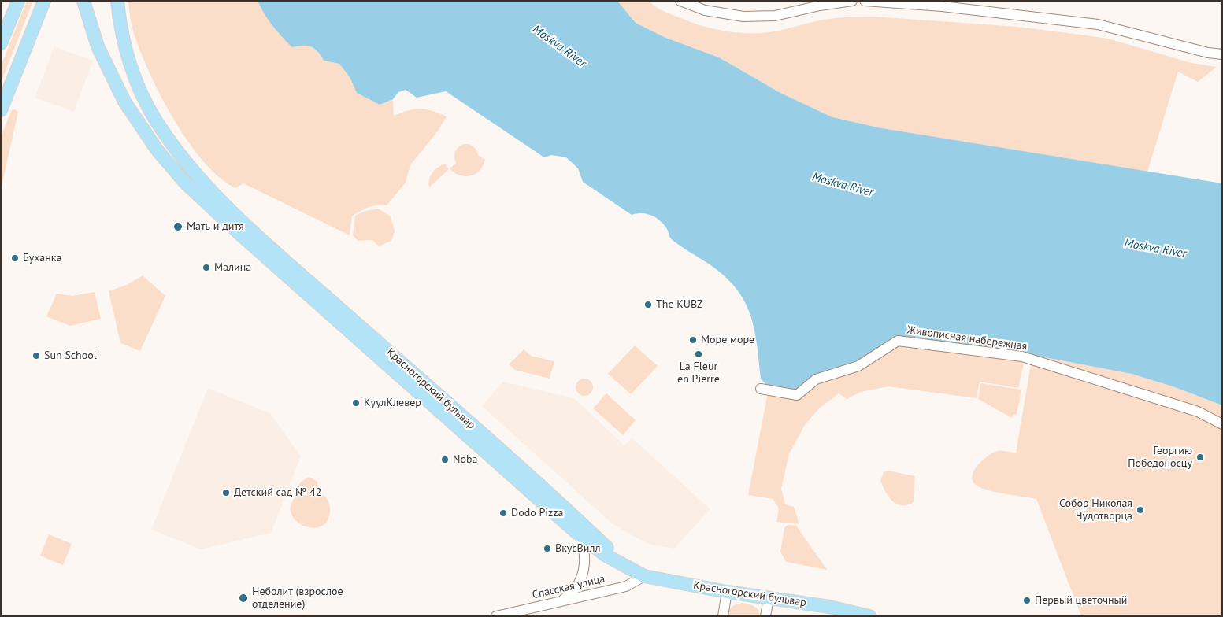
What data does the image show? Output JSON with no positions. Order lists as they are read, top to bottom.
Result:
{
  "streets": {
    "main road": ["Красногорский бульвар"],
    "street": ["Живописная набережная", "Спасская улица"]
  },
  "crossings": [
    ["Красногорский бульвар", "Спасская улица"]
  ],
  "water": ["Moskva River"],
  "places": [
    "Мать и дитя",
    "Буханка",
    "Малина",
    "The KUBZ",
    "Море море",
    "La Fleur en Pierre",
    "Sun School",
    "КуулКлевер",
    "Георгию Победоносцу",
    "Noba",
    "Детский сад № 42",
    "Собор Николая Чудотворца",
    "Dodo Pizza",
    "ВкусВилл",
    "Неболит (взрослое отделение)",
    "Первый цветочный"
  ]
}
